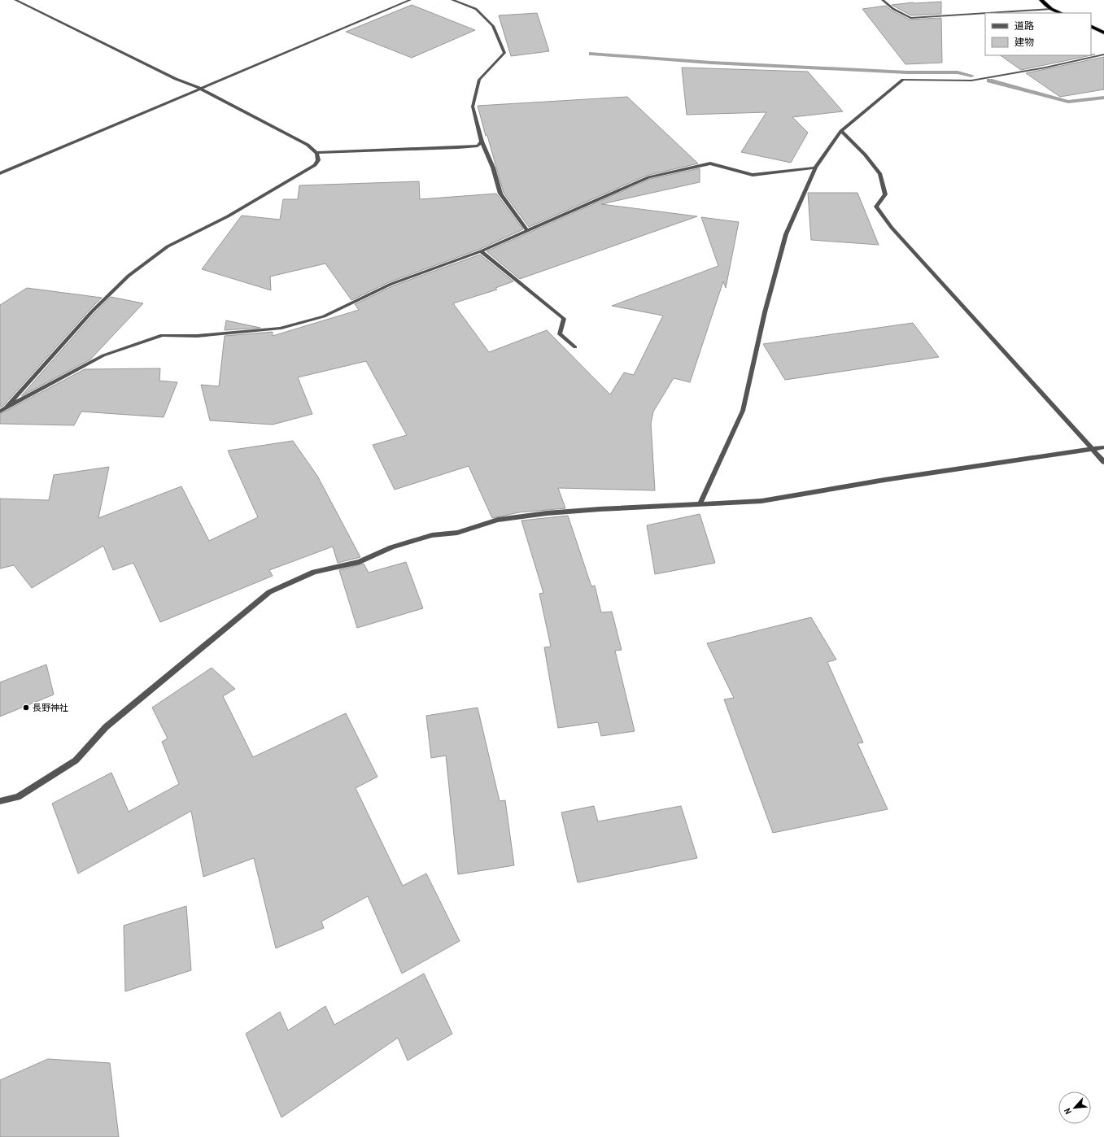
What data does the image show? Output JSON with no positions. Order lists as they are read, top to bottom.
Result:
{
  "places": ["長野神社"],
  "legend": ["道路", "建物"],
  "north": "bottom left"
}
